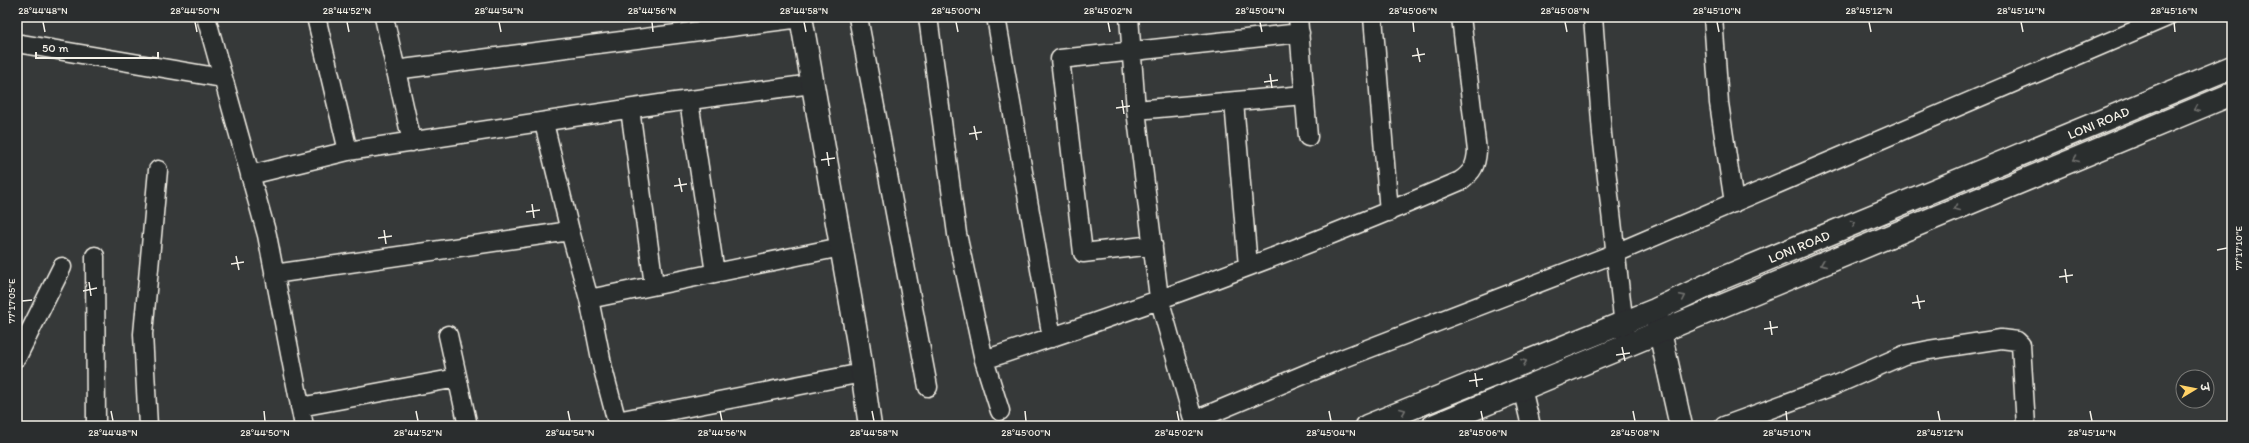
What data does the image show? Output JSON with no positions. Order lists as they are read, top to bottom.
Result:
{
  "streets": {
    "main road": ["LONI ROAD"]
  },
  "scale_bar": "50 m",
  "north": "right",
  "coordinates": [
    "28°44'48\"N",
    "28°44'50\"N",
    "28°44'52\"N",
    "28°44'54\"N",
    "28°44'56\"N",
    "28°44'58\"N",
    "28°45'00\"N",
    "28°45'02\"N",
    "28°45'04\"N",
    "28°45'06\"N",
    "28°45'08\"N",
    "28°45'10\"N",
    "28°45'12\"N",
    "28°45'14\"N",
    "28°45'16\"N",
    "77°17'10\"E",
    "77°17'05\"E"
  ]
}
